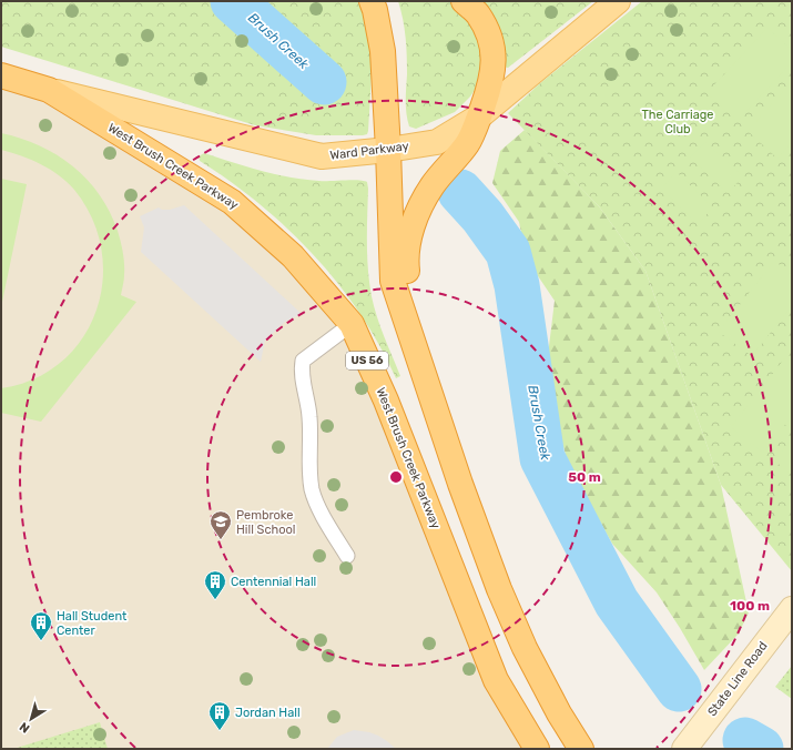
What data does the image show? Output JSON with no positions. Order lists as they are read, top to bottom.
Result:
{
  "streets": {
    "highway": ["Ward Parkway", "West Brush Creek Parkway", "US 56"],
    "main road": ["State Line Road"]
  },
  "crossings": [
    ["Ward Parkway", "West Brush Creek Parkway"]
  ],
  "water": ["Brush Creek"],
  "parks": ["The Carriage Club"],
  "places": {
    "school or university": ["Pembroke Hill School"],
    "building": ["Centennial Hall", "Hall Student Center", "Jordan Hall"]
  },
  "north": "bottom left",
  "rings": ["50 m", "100 m"]
}
